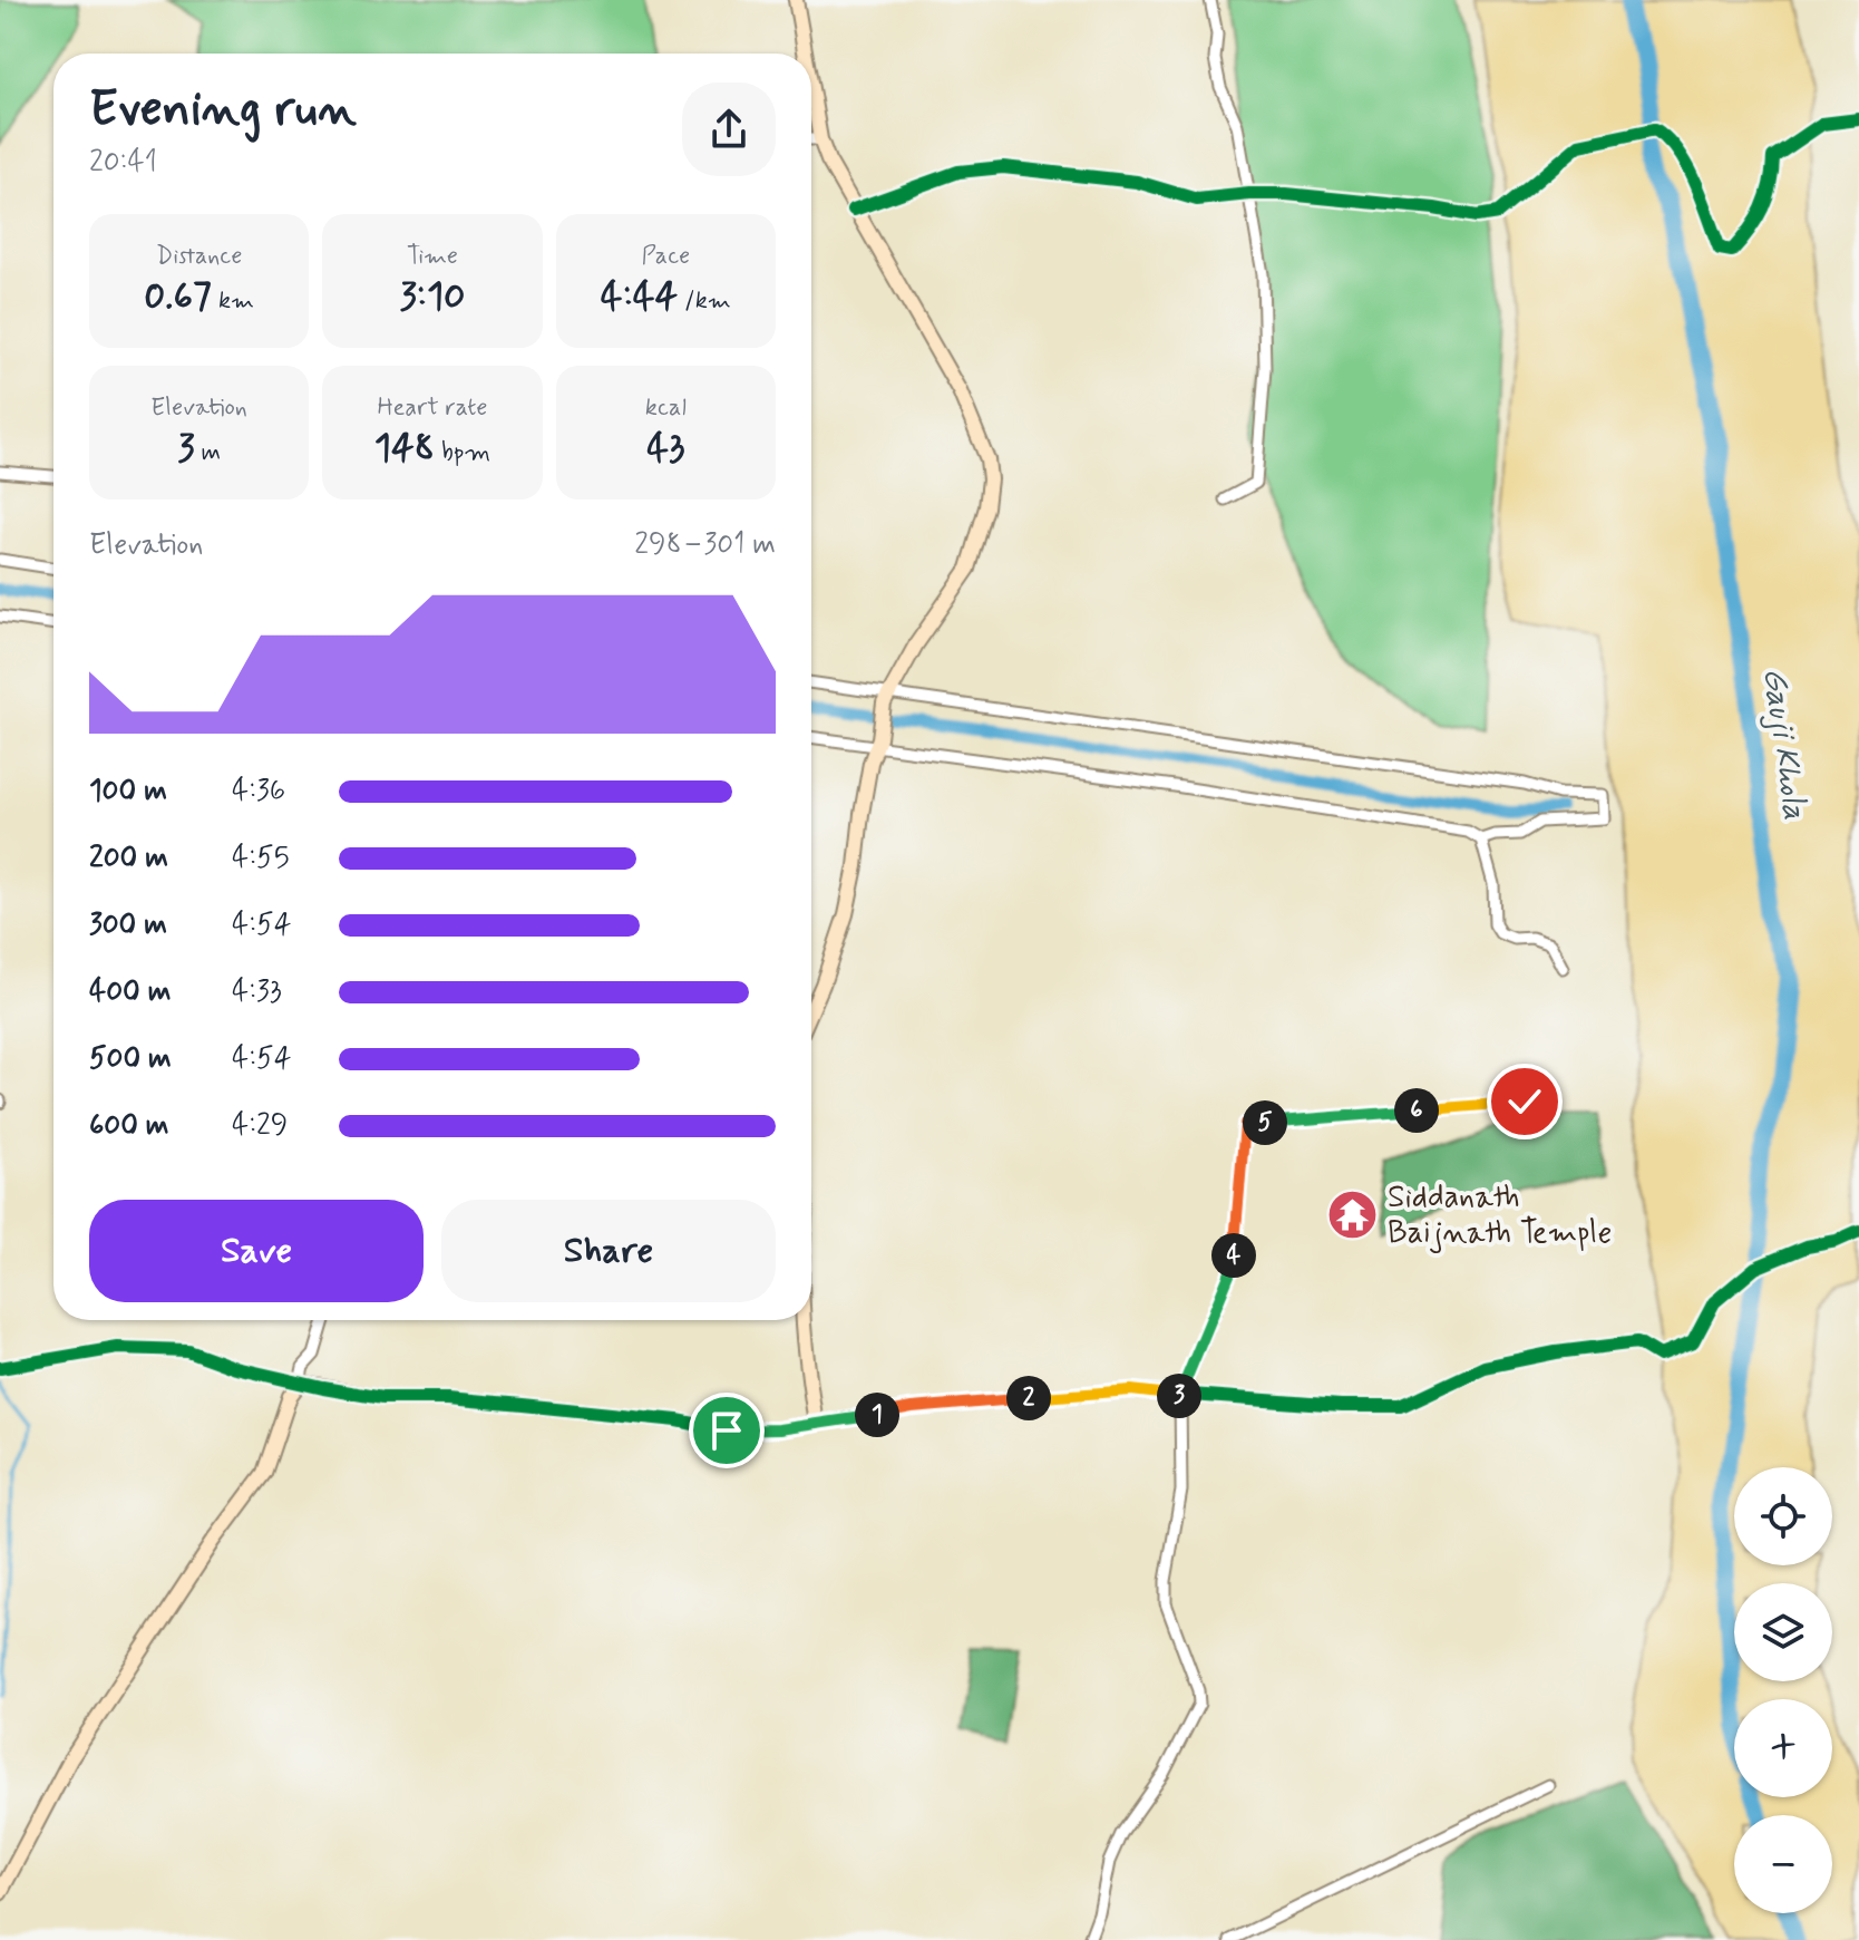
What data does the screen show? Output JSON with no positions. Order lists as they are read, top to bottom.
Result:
{
  "water": ["Gauji Khola"],
  "places": {
    "temple": ["Siddanath Baijnath Temple"]
  },
  "page": {
    "heading": ["Evening run", "20:41"],
    "stats": [
      ["Distance", "0.67 km"],
      ["Time", "3:10"],
      ["Pace", "4:44 /km"],
      ["Elevation", "3 m"],
      ["Heart rate", "148 bpm"],
      ["kcal", "43"]
    ],
    "chart": ["Elevation", "298–301 m"],
    "list": [
      {
        "name": "100 m",
        "note": "4:36"
      },
      {
        "name": "200 m",
        "note": "4:55"
      },
      {
        "name": "300 m",
        "note": "4:54"
      },
      {
        "name": "400 m",
        "note": "4:33"
      },
      {
        "name": "500 m",
        "note": "4:54"
      },
      {
        "name": "600 m",
        "note": "4:29"
      }
    ],
    "pins": [
      "6",
      "5",
      "4",
      "3",
      "2",
      "1"
    ],
    "buttons": ["Save", "Share"],
    "map_buttons": ["+", "−"]
  }
}
